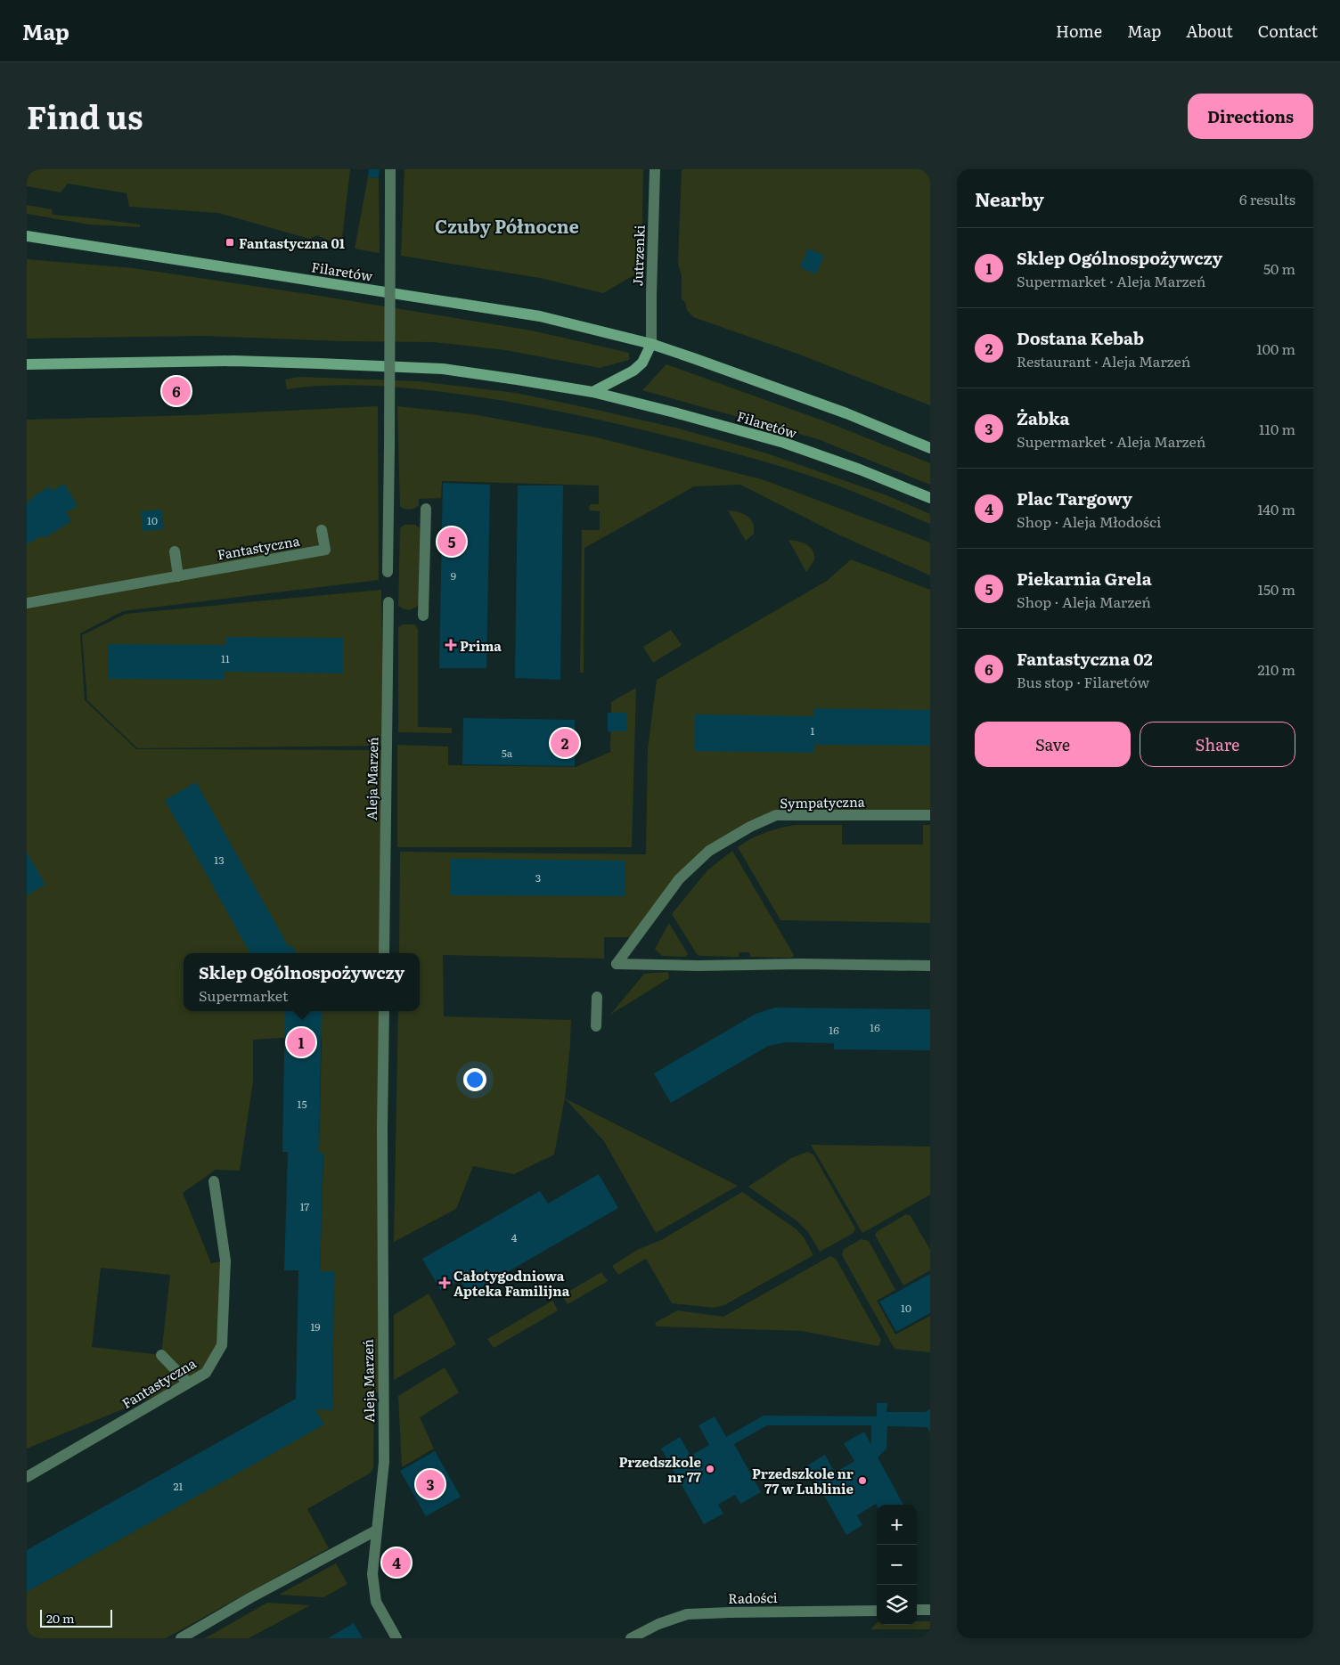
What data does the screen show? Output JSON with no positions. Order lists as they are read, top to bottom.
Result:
{
  "streets": {
    "main road": ["Filaretów"],
    "street": [
      "Jutrzenki",
      "Fantastyczna",
      "Aleja Marzeń",
      "Sympatyczna",
      "Radości"
    ]
  },
  "crossings": [
    ["Jutrzenki", "Filaretów"]
  ],
  "districts": ["Czuby Północne"],
  "places": {
    "transit": ["Fantastyczna 01"],
    "health": ["Prima", "Całotygodniowa Apteka Familijna"],
    "other": ["Przedszkole nr 77", "Przedszkole nr 77 w Lublinie"]
  },
  "house_numbers": [
    "10",
    "9",
    "11",
    "1",
    "5a",
    "13",
    "3",
    "16",
    "16",
    "15",
    "17",
    "4",
    "10",
    "19",
    "21"
  ],
  "scale_bar": "20 m",
  "page": {
    "header": "Map",
    "nav": [
      "Home",
      "Map",
      "About",
      "Contact"
    ],
    "title": "Find us",
    "buttons": [
      "Directions",
      ["Save", "Share"]
    ],
    "heading": ["Nearby", "6 results"],
    "list": [
      {
        "mark": "1",
        "name": "Sklep Ogólnospożywczy",
        "note": "Supermarket · Aleja Marzeń",
        "value": "50 m"
      },
      {
        "mark": "2",
        "name": "Dostana Kebab",
        "note": "Restaurant · Aleja Marzeń",
        "value": "100 m"
      },
      {
        "mark": "3",
        "name": "Żabka",
        "note": "Supermarket · Aleja Marzeń",
        "value": "110 m"
      },
      {
        "mark": "4",
        "name": "Plac Targowy",
        "note": "Shop · Aleja Młodości",
        "value": "140 m"
      },
      {
        "mark": "5",
        "name": "Piekarnia Grela",
        "note": "Shop · Aleja Marzeń",
        "value": "150 m"
      },
      {
        "mark": "6",
        "name": "Fantastyczna 02",
        "note": "Bus stop · Filaretów",
        "value": "210 m"
      }
    ],
    "pins": [
      "6",
      "5",
      "2",
      "1",
      "3",
      "4"
    ],
    "popup": ["Sklep Ogólnospożywczy", "Supermarket"],
    "map_buttons": ["+", "−"],
    "scale": "20 m"
  }
}
